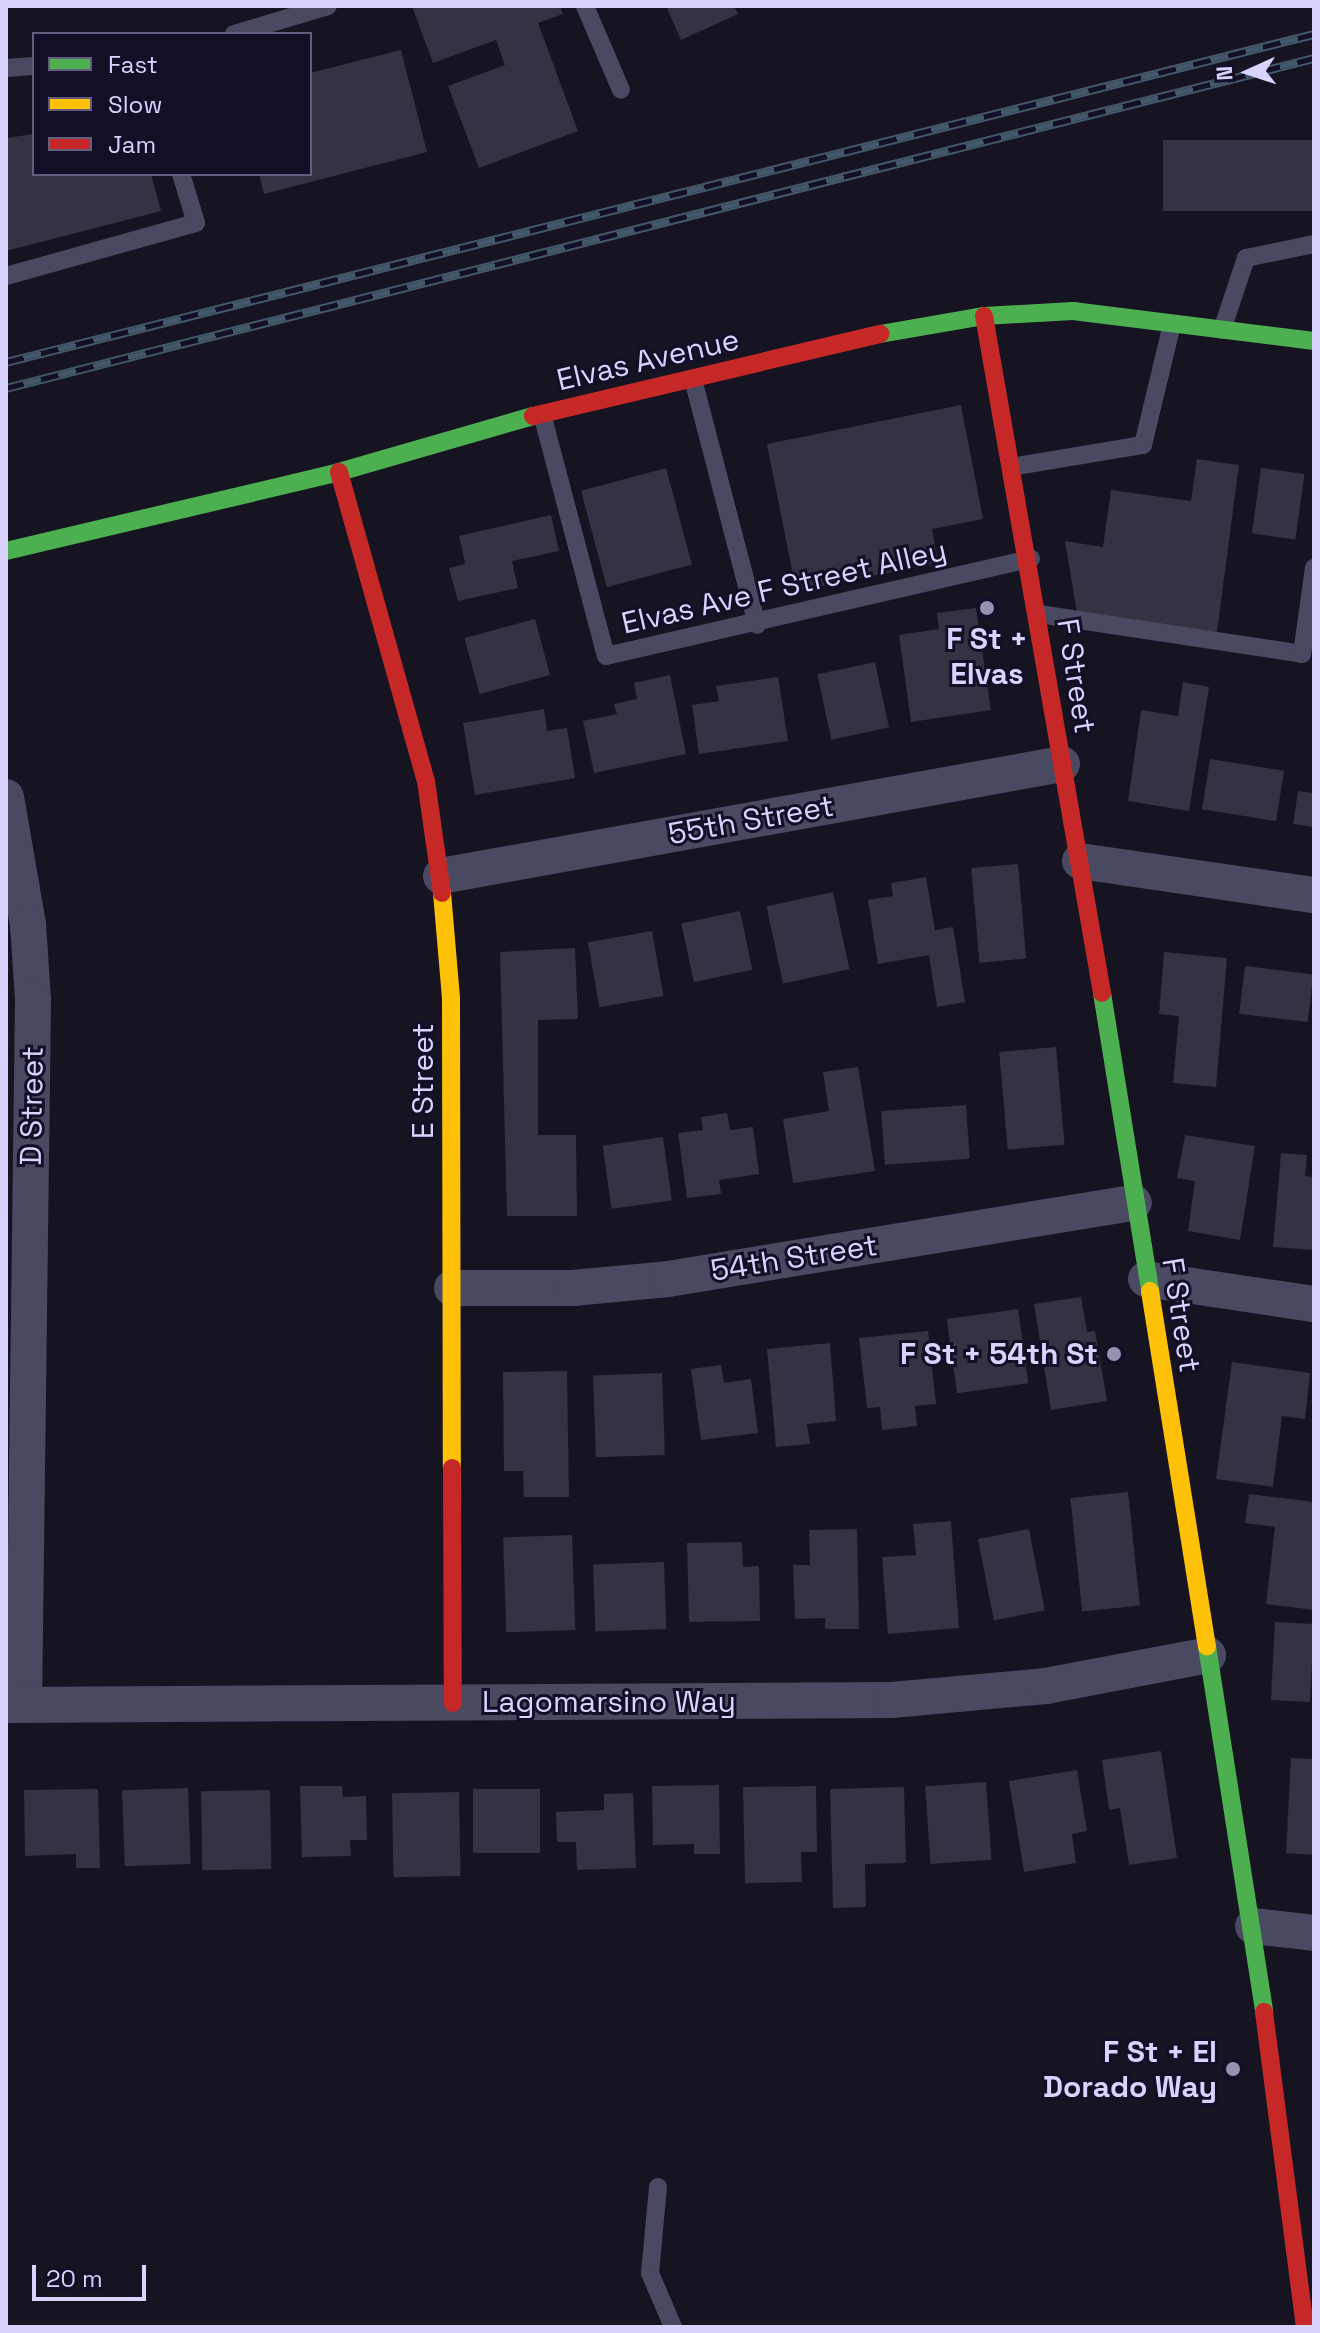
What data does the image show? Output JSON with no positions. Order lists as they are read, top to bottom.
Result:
{
  "streets": {
    "street": [
      "Elvas Avenue",
      "F Street",
      "55th Street",
      "E Street",
      "D Street",
      "54th Street",
      "Lagomarsino Way"
    ],
    "lane": ["Elvas Ave F Street Alley"]
  },
  "crossings": [
    ["Elvas Avenue", "Elvas Ave F Street Alley"],
    ["Elvas Avenue", "F Street"],
    ["Elvas Avenue", "E Street"],
    ["Elvas Ave F Street Alley", "F Street"],
    ["F Street", "55th Street"],
    ["F Street", "54th Street"],
    ["F Street", "Lagomarsino Way"],
    ["55th Street", "E Street"],
    ["E Street", "54th Street"],
    ["E Street", "Lagomarsino Way"],
    ["D Street", "Lagomarsino Way"]
  ],
  "places": ["F St + Elvas", "F St + 54th St", "F St + El Dorado Way"],
  "legend": ["Fast", "Slow", "Jam"],
  "scale_bar": "20 m",
  "north": "left"
}
